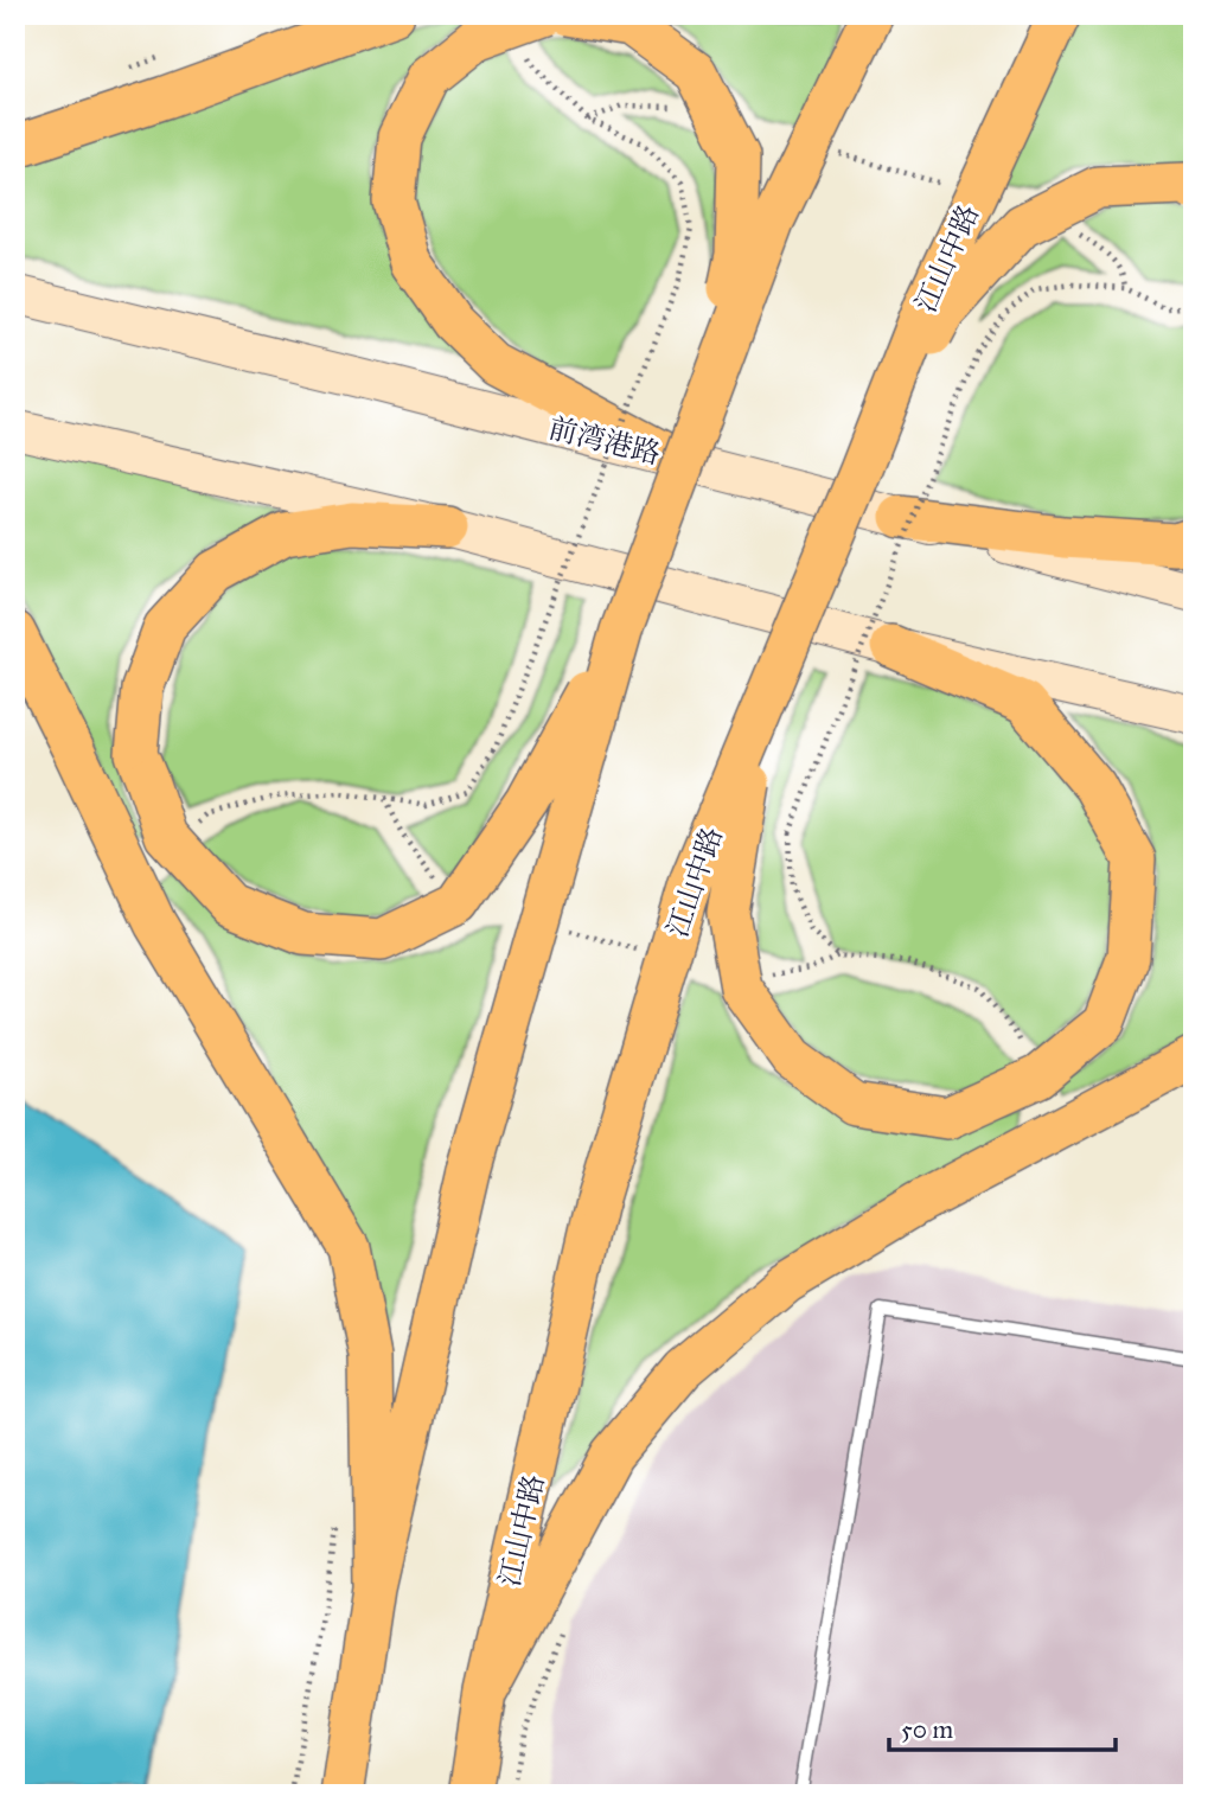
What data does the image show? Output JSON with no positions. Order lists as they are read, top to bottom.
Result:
{
  "streets": {
    "main road": ["江山中路", "前湾港路"]
  },
  "scale_bar": "50 m"
}
